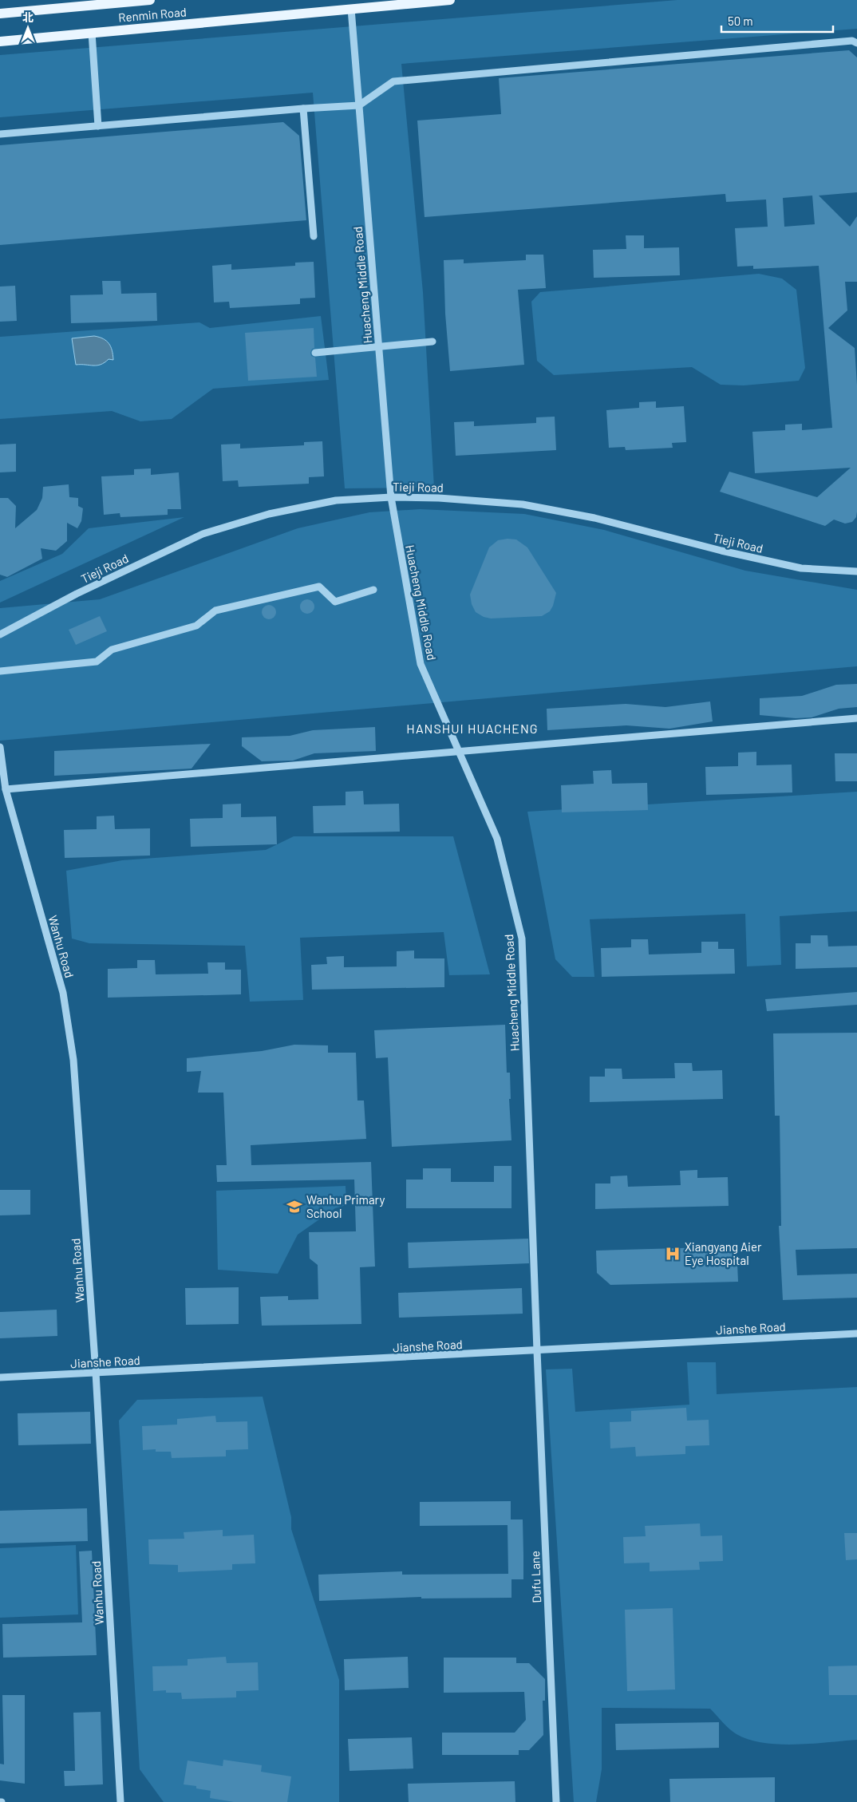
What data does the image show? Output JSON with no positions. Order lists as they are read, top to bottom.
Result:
{
  "streets": {
    "main road": ["Renmin Road"],
    "street": [
      "Huacheng Middle Road",
      "Tieji Road",
      "Wanhu Road",
      "Jianshe Road",
      "Dufu Lane"
    ]
  },
  "crossings": [
    ["Renmin Road", "Huacheng Middle Road"],
    ["Huacheng Middle Road", "Tieji Road"],
    ["Huacheng Middle Road", "Jianshe Road"],
    ["Huacheng Middle Road", "Dufu Lane"],
    ["Wanhu Road", "Jianshe Road"],
    ["Jianshe Road", "Dufu Lane"]
  ],
  "districts": ["HANSHUI HUACHENG"],
  "places": {
    "school or university": ["Wanhu Primary School"],
    "hospital": ["Xiangyang Aier Eye Hospital"]
  },
  "scale_bar": "50 m",
  "north": "top"
}
